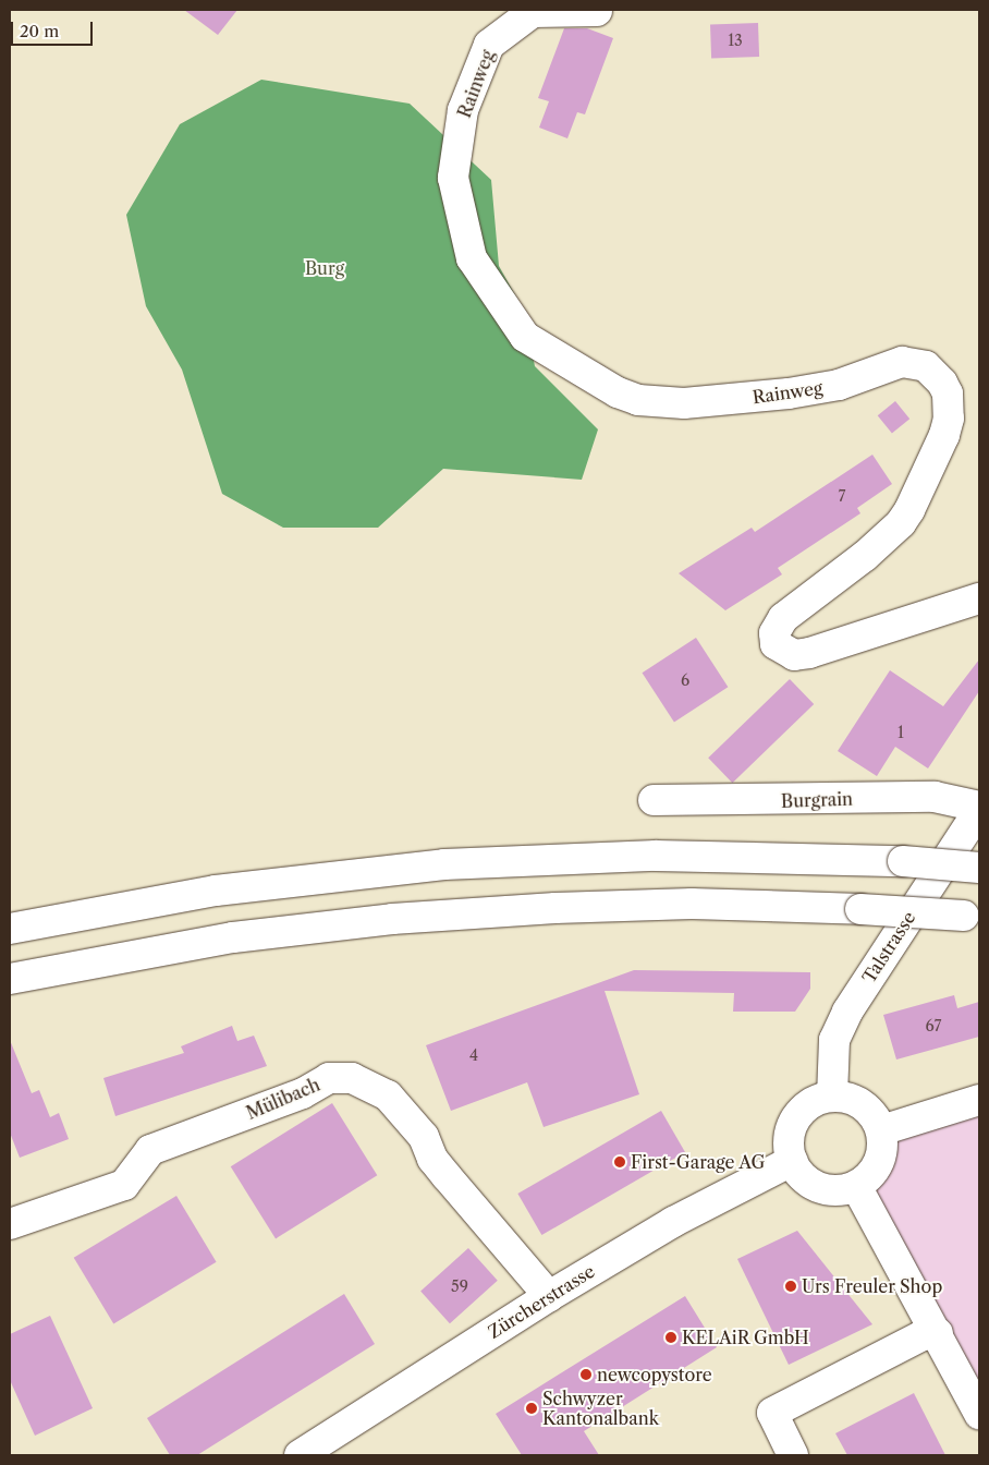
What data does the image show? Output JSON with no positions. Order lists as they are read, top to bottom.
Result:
{
  "streets": {
    "main road": [
      "Rainweg",
      "Burgrain",
      "Talstrasse",
      "Mülibach",
      "Zürcherstrasse"
    ]
  },
  "crossings": [
    ["Burgrain", "Talstrasse"],
    ["Talstrasse", "Zürcherstrasse"],
    ["Mülibach", "Zürcherstrasse"]
  ],
  "parks": ["Burg"],
  "places": [
    "First-Garage AG",
    "Urs Freuler Shop",
    "KELAiR GmbH",
    "newcopystore",
    "Schwyzer Kantonalbank"
  ],
  "house_numbers": [
    "13",
    "7",
    "6",
    "1",
    "67",
    "4",
    "59"
  ],
  "scale_bar": "20 m"
}
